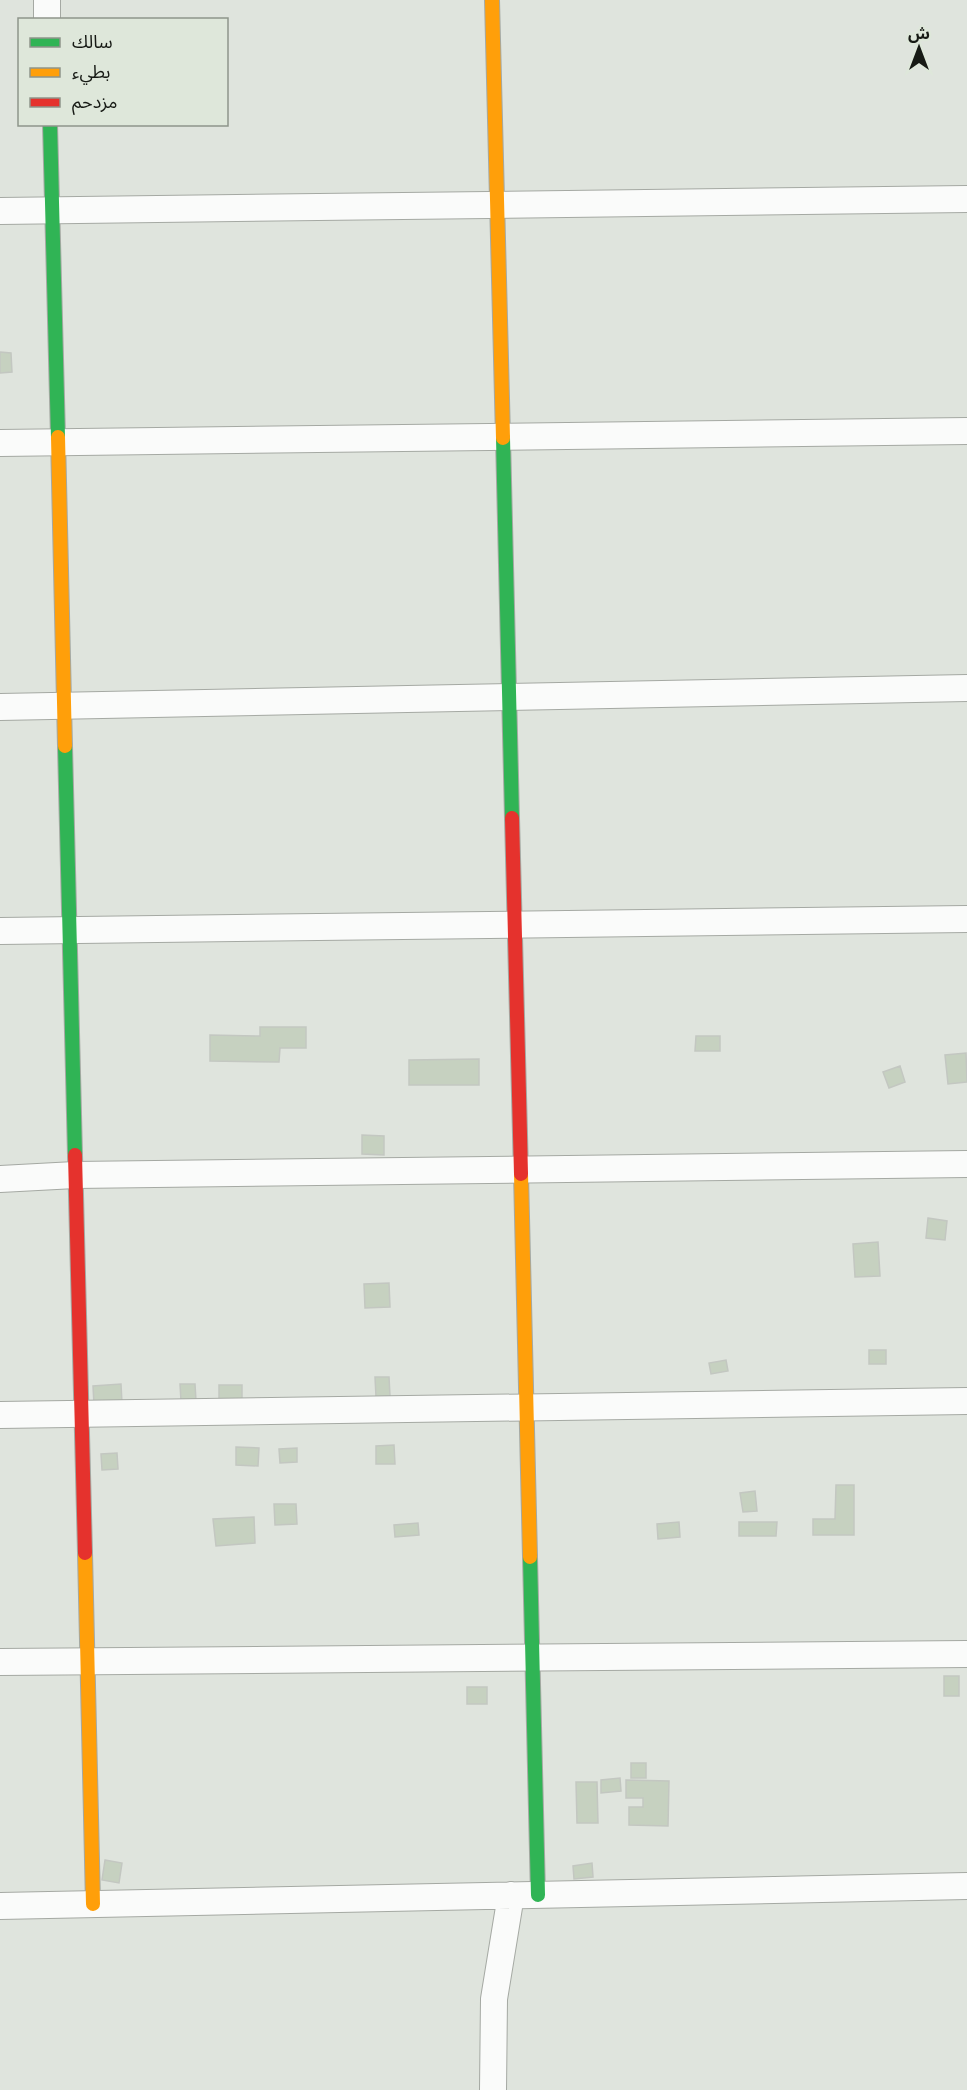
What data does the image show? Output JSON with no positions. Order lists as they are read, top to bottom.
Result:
{
  "legend": ["سالك", "بطيء", "مزدحم"],
  "north": "top"
}
